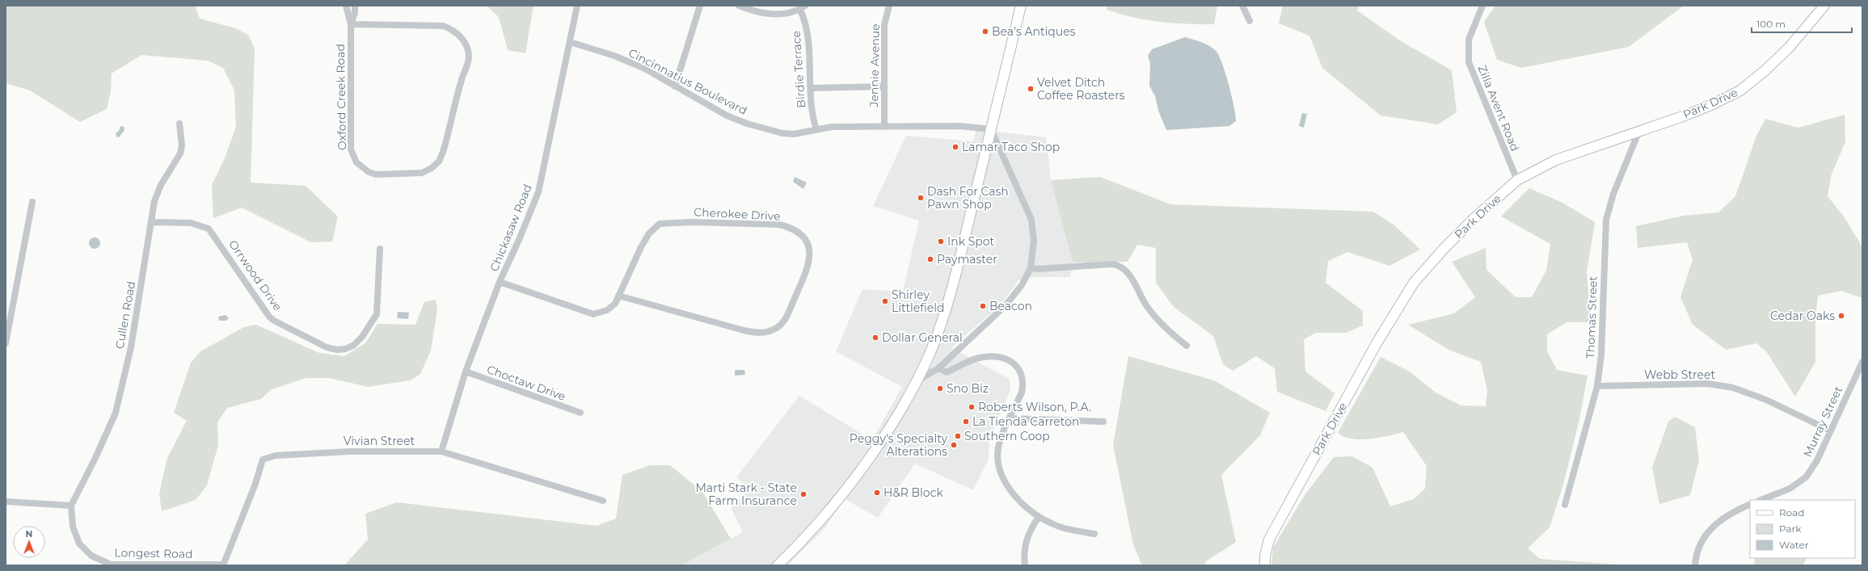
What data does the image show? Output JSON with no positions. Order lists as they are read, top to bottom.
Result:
{
  "streets": {
    "street": [
      "Jennie Avenue",
      "Birdie Terrace",
      "Cincinnatius Boulevard",
      "Oxford Creek Road",
      "Park Drive",
      "Zilla Avent Road",
      "Cherokee Drive",
      "Chickasaw Road",
      "Orrwood Drive",
      "Cullen Road",
      "Thomas Street",
      "Webb Street",
      "Choctaw Drive",
      "Murray Street",
      "Vivian Street",
      "Longest Road"
    ]
  },
  "crossings": [
    ["Jennie Avenue", "Cincinnatius Boulevard"],
    ["Birdie Terrace", "Cincinnatius Boulevard"],
    ["Cincinnatius Boulevard", "Chickasaw Road"],
    ["Park Drive", "Zilla Avent Road"],
    ["Park Drive", "Thomas Street"],
    ["Cherokee Drive", "Chickasaw Road"],
    ["Chickasaw Road", "Choctaw Drive"],
    ["Chickasaw Road", "Vivian Street"],
    ["Orrwood Drive", "Cullen Road"],
    ["Cullen Road", "Longest Road"],
    ["Thomas Street", "Webb Street"],
    ["Webb Street", "Murray Street"],
    ["Vivian Street", "Longest Road"]
  ],
  "places": [
    "Bea's Antiques",
    "Velvet Ditch Coffee Roasters",
    "Lamar Taco Shop",
    "Dash For Cash Pawn Shop",
    "Ink Spot",
    "Paymaster",
    "Shirley Littlefield",
    "Beacon",
    "Cedar Oaks",
    "Dollar General",
    "Sno Biz",
    "Roberts Wilson, P.A.",
    "La Tienda Carreton",
    "Southern Coop",
    "Peggy's Specialty Alterations",
    "H&R Block",
    "Marti Stark - State Farm Insurance"
  ],
  "legend": ["Road", "Park", "Water"],
  "scale_bar": "100 m",
  "north": "top"
}
